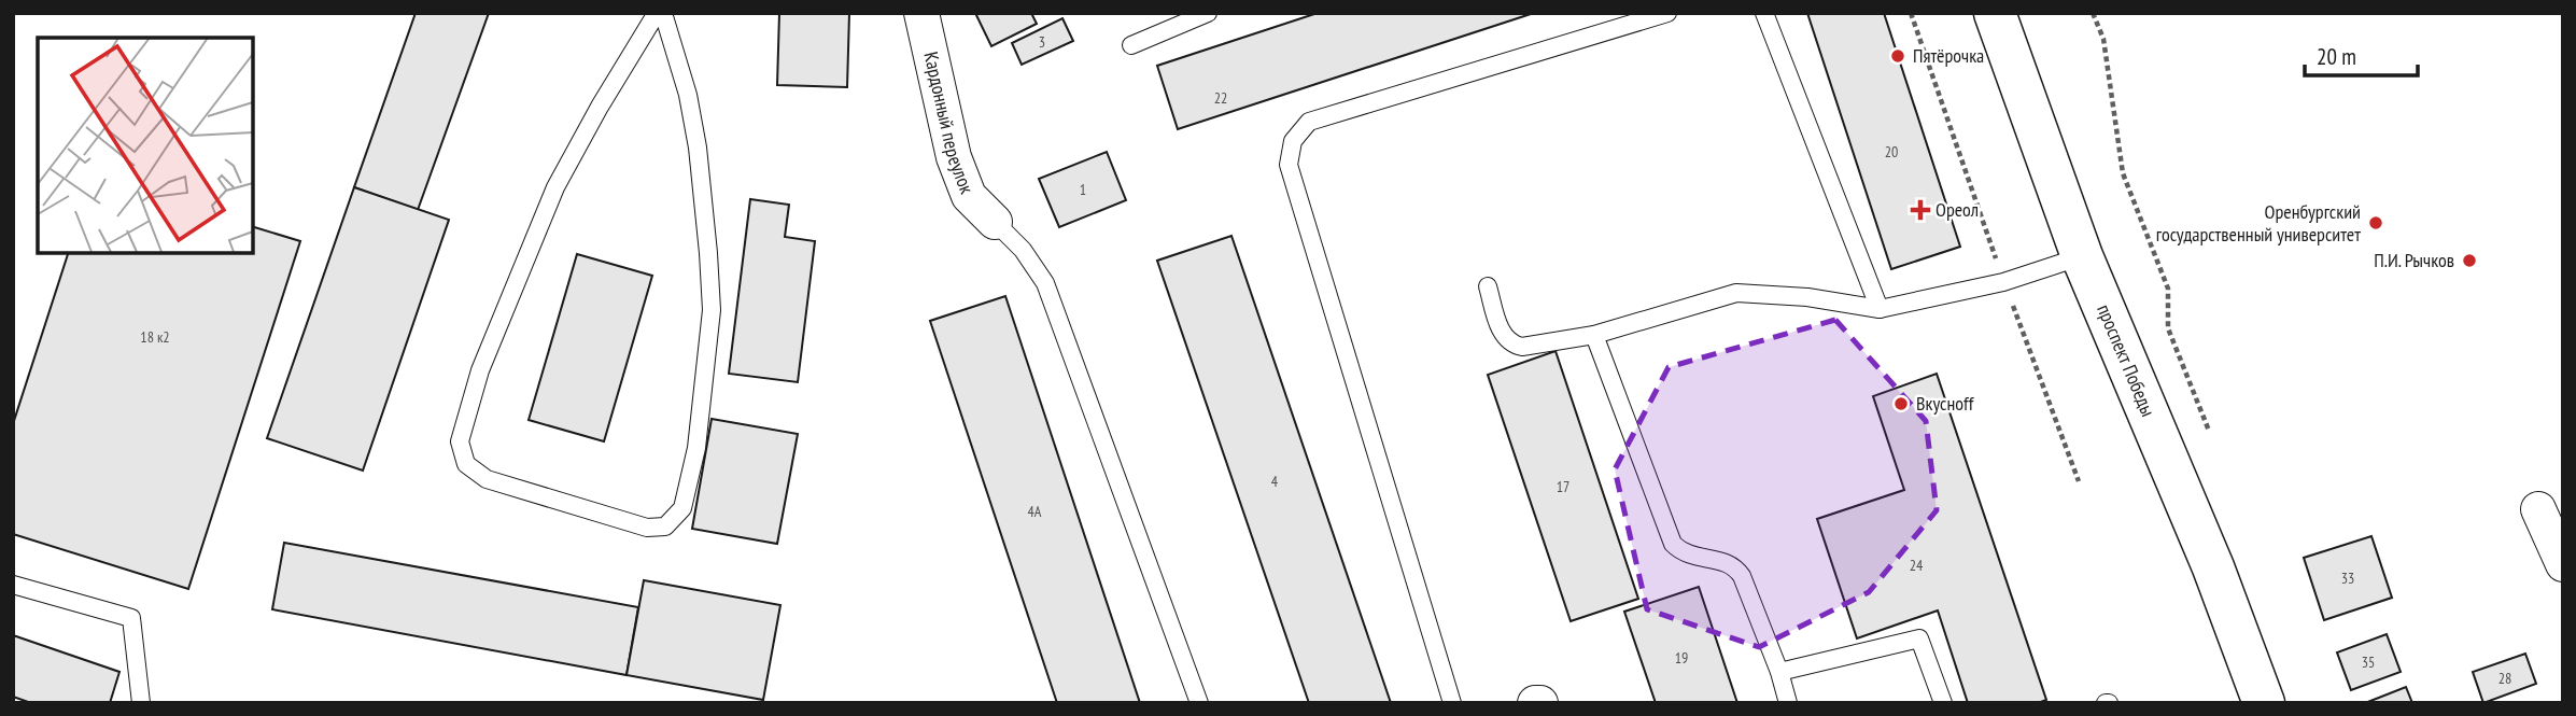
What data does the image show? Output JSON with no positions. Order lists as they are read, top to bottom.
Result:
{
  "streets": {
    "main road": ["проспект Победы"],
    "street": ["Кардонный переулок"]
  },
  "places": {
    "other": [
      "Пятёрочка",
      "Оренбургский государственный университет",
      "П.И. Рычков",
      "Вкусноff"
    ],
    "health": ["Ореол"]
  },
  "house_numbers": [
    "3",
    "22",
    "20",
    "1",
    "18 к2",
    "4",
    "17",
    "4А",
    "24",
    "33",
    "19",
    "35",
    "28"
  ],
  "scale_bar": "20 m"
}
